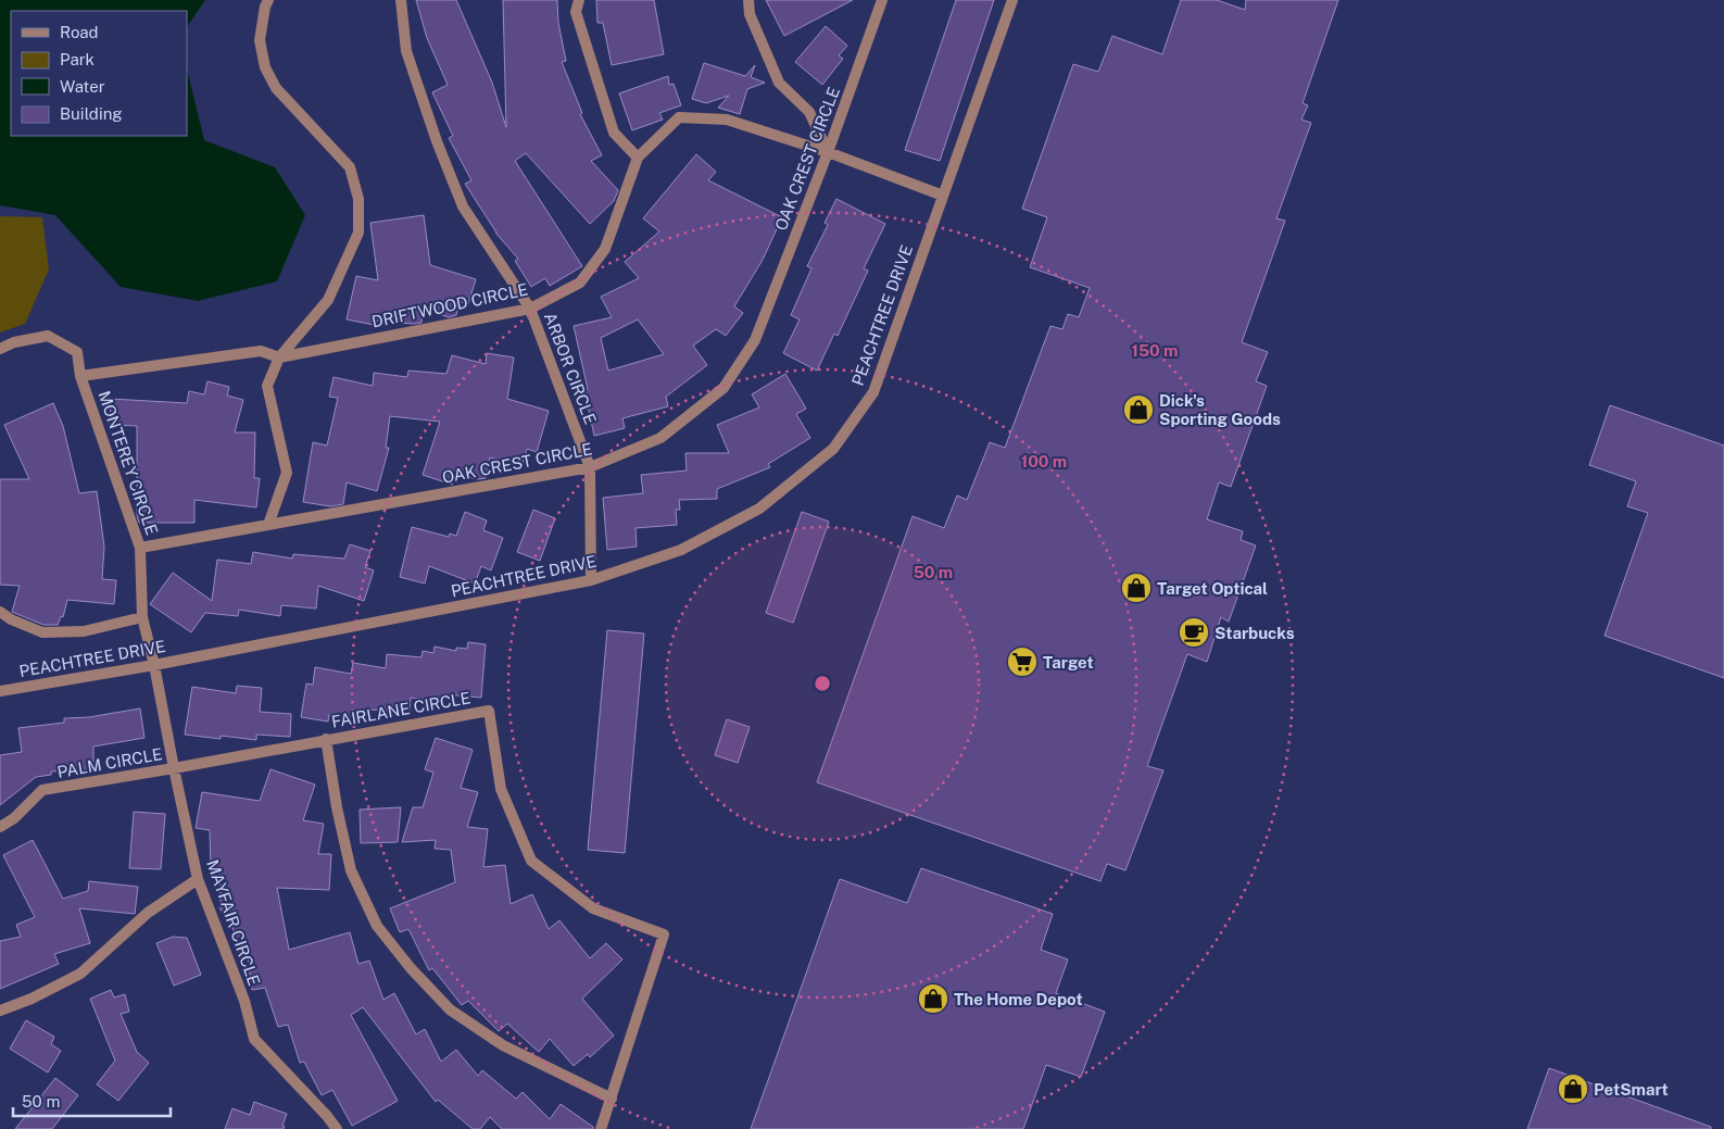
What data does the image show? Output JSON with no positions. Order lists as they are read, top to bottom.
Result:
{
  "streets": {
    "street": [
      "OAK CREST CIRCLE",
      "DRIFTWOOD CIRCLE",
      "PEACHTREE DRIVE",
      "ARBOR CIRCLE",
      "MONTEREY CIRCLE",
      "FAIRLANE CIRCLE",
      "PALM CIRCLE",
      "MAYFAIR CIRCLE"
    ]
  },
  "crossings": [
    ["OAK CREST CIRCLE", "DRIFTWOOD CIRCLE"],
    ["OAK CREST CIRCLE", "ARBOR CIRCLE"],
    ["OAK CREST CIRCLE", "MONTEREY CIRCLE"],
    ["DRIFTWOOD CIRCLE", "PEACHTREE DRIVE"],
    ["DRIFTWOOD CIRCLE", "ARBOR CIRCLE"],
    ["DRIFTWOOD CIRCLE", "MONTEREY CIRCLE"],
    ["PEACHTREE DRIVE", "ARBOR CIRCLE"],
    ["PEACHTREE DRIVE", "MONTEREY CIRCLE"],
    ["PEACHTREE DRIVE", "MAYFAIR CIRCLE"],
    ["MONTEREY CIRCLE", "MAYFAIR CIRCLE"],
    ["FAIRLANE CIRCLE", "PALM CIRCLE"],
    ["FAIRLANE CIRCLE", "MAYFAIR CIRCLE"],
    ["PALM CIRCLE", "MAYFAIR CIRCLE"]
  ],
  "places": {
    "shop": [
      "Dick's Sporting Goods",
      "Target Optical",
      "The Home Depot",
      "PetSmart"
    ],
    "cafe": ["Starbucks"],
    "supermarket": ["Target"]
  },
  "legend": [
    "Road",
    "Park",
    "Water",
    "Building"
  ],
  "scale_bar": "50 m",
  "rings": ["150 m", "100 m", "50 m"]
}
